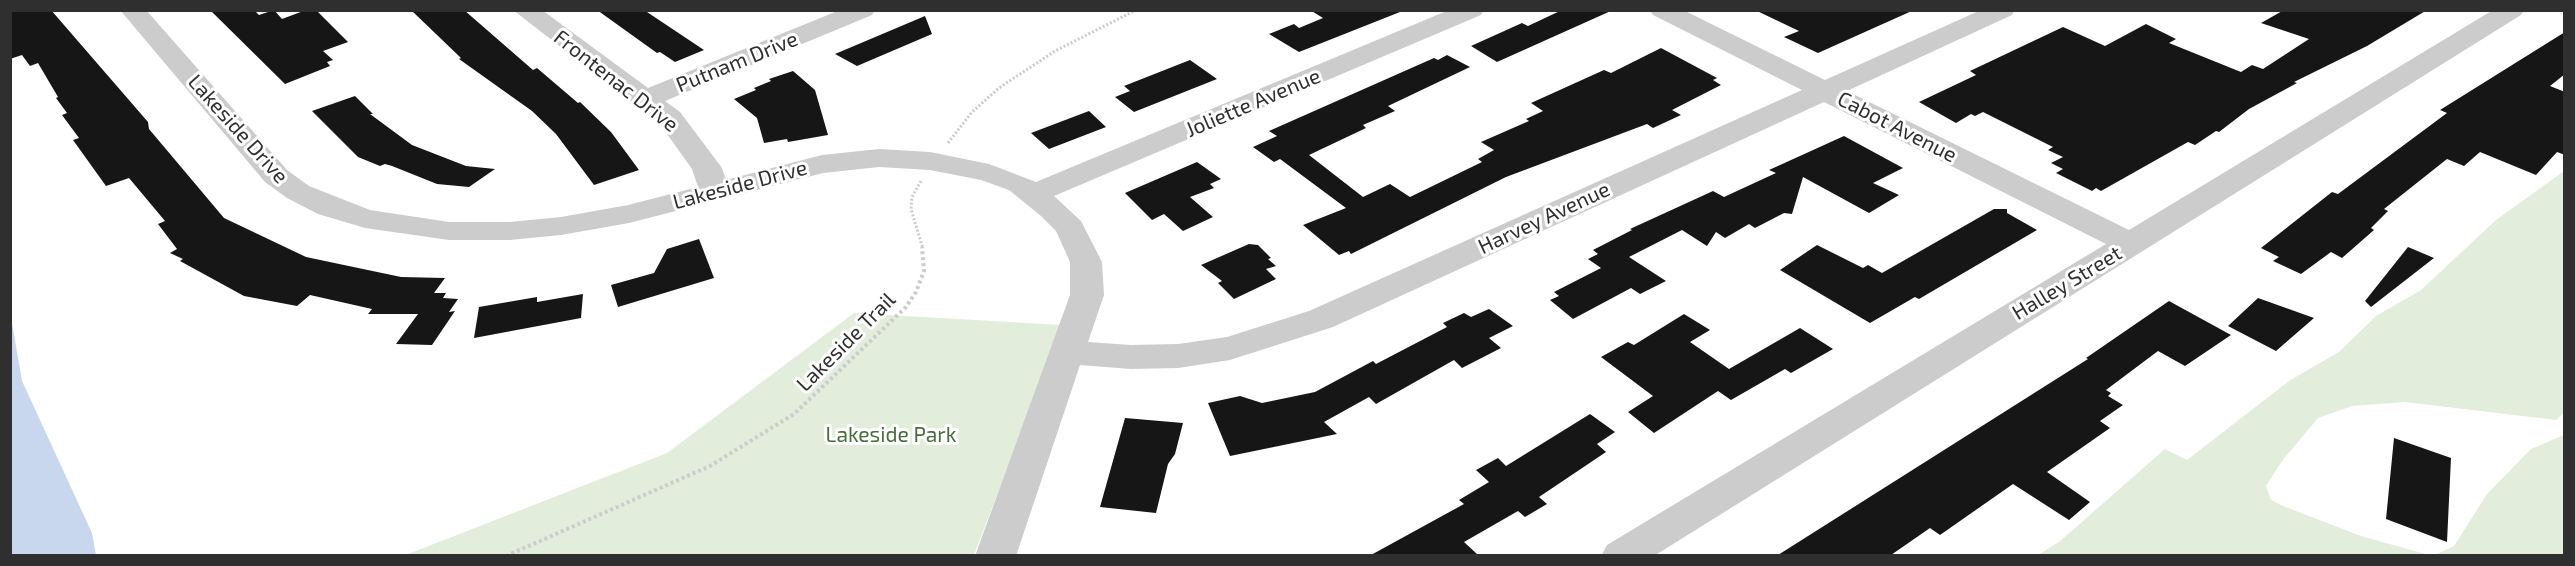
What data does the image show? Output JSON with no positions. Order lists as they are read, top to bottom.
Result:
{
  "streets": {
    "street": [
      "Putnam Drive",
      "Frontenac Drive",
      "Joliette Avenue",
      "Cabot Avenue",
      "Lakeside Drive",
      "Harvey Avenue",
      "Halley Street"
    ],
    "path": ["Lakeside Trail"]
  },
  "crossings": [
    ["Putnam Drive", "Frontenac Drive"],
    ["Frontenac Drive", "Lakeside Drive"],
    ["Joliette Avenue", "Lakeside Drive"],
    ["Cabot Avenue", "Harvey Avenue"],
    ["Cabot Avenue", "Halley Street"],
    ["Lakeside Drive", "Harvey Avenue"],
    ["Lakeside Drive", "Lakeside Trail"]
  ],
  "parks": ["Lakeside Park"]
}
